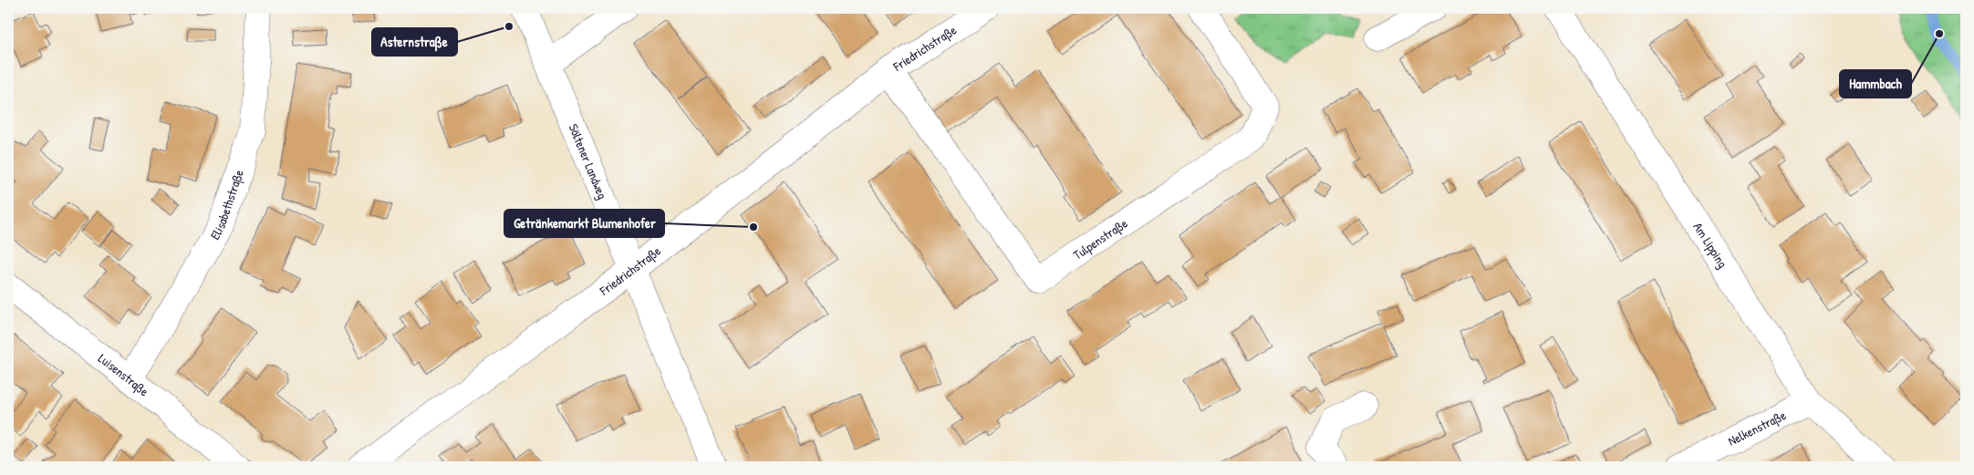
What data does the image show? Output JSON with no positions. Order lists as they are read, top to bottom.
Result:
{
  "streets": {
    "street": [
      "Friedrichstraße",
      "Söltener Landweg",
      "Elisabethstraße",
      "Tulpenstraße",
      "Am Lipping",
      "Luisenstraße",
      "Nelkenstraße"
    ]
  },
  "crossings": [
    ["Friedrichstraße", "Söltener Landweg"],
    ["Friedrichstraße", "Tulpenstraße"],
    ["Elisabethstraße", "Luisenstraße"],
    ["Am Lipping", "Nelkenstraße"]
  ],
  "places": ["Asternstraße", "Hammbach", "Getränkemarkt Blumenhofer"]
}
